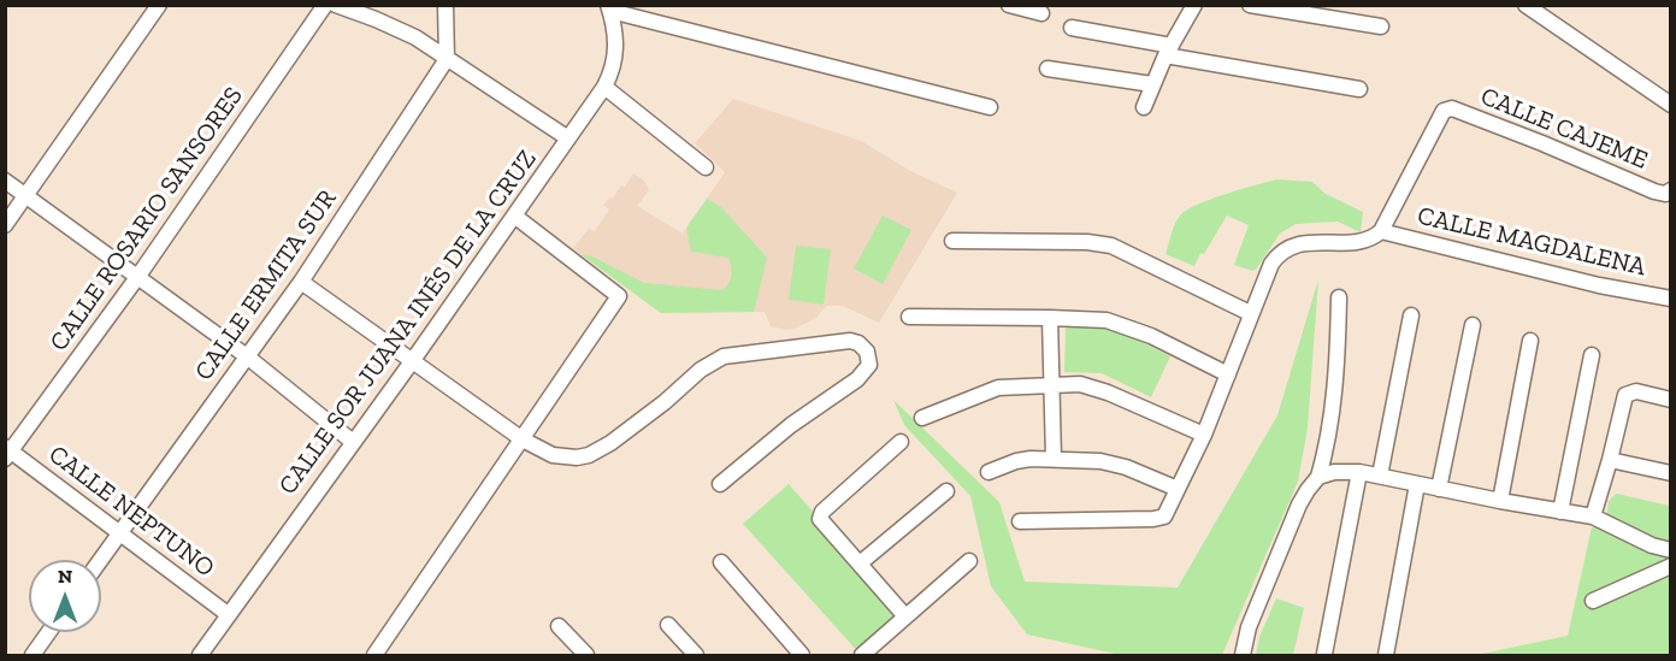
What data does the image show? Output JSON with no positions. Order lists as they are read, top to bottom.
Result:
{
  "streets": {
    "street": [
      "CALLE CAJEME",
      "CALLE ROSARIO SANSORES",
      "CALLE MAGDALENA",
      "CALLE ERMITA SUR",
      "CALLE SOR JUANA INÉS DE LA CRUZ",
      "CALLE NEPTUNO"
    ]
  },
  "crossings": [
    ["CALLE CAJEME", "CALLE MAGDALENA"],
    ["CALLE ROSARIO SANSORES", "CALLE NEPTUNO"],
    ["CALLE ERMITA SUR", "CALLE NEPTUNO"],
    ["CALLE SOR JUANA INÉS DE LA CRUZ", "CALLE NEPTUNO"]
  ],
  "north": "top"
}
